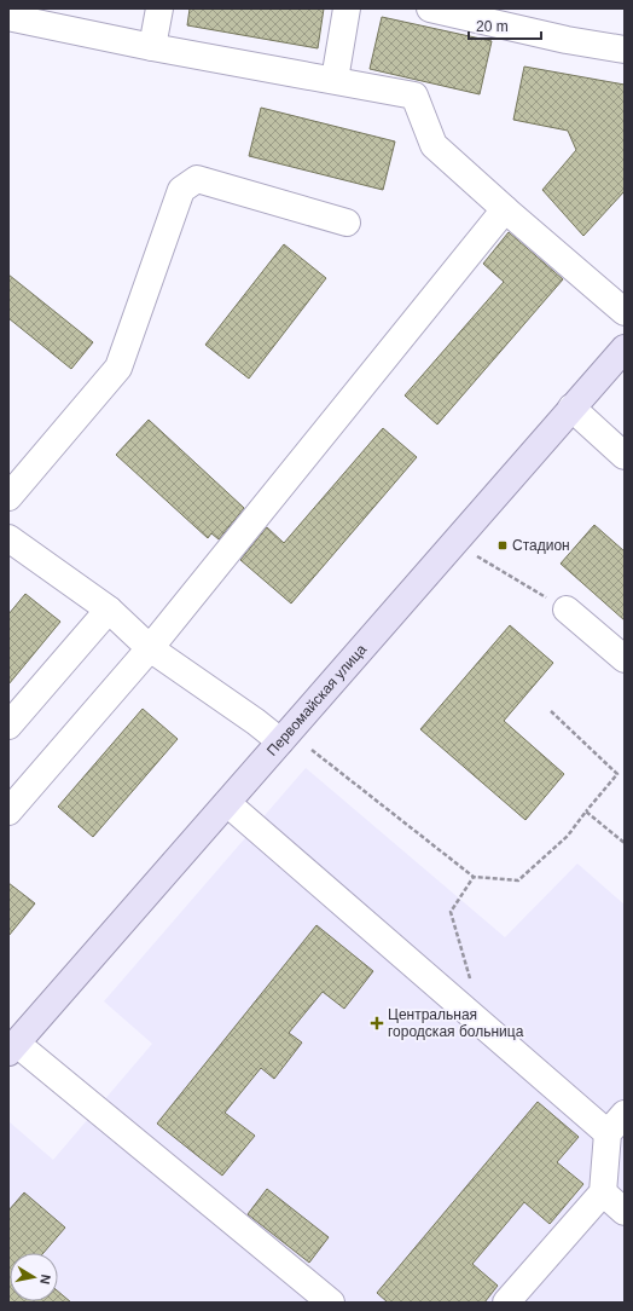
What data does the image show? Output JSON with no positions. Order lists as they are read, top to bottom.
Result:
{
  "streets": {
    "main road": ["Первомайская улица"]
  },
  "places": {
    "transit": ["Стадион"],
    "health": ["Центральная городская больница"]
  },
  "scale_bar": "20 m",
  "north": "right"
}
